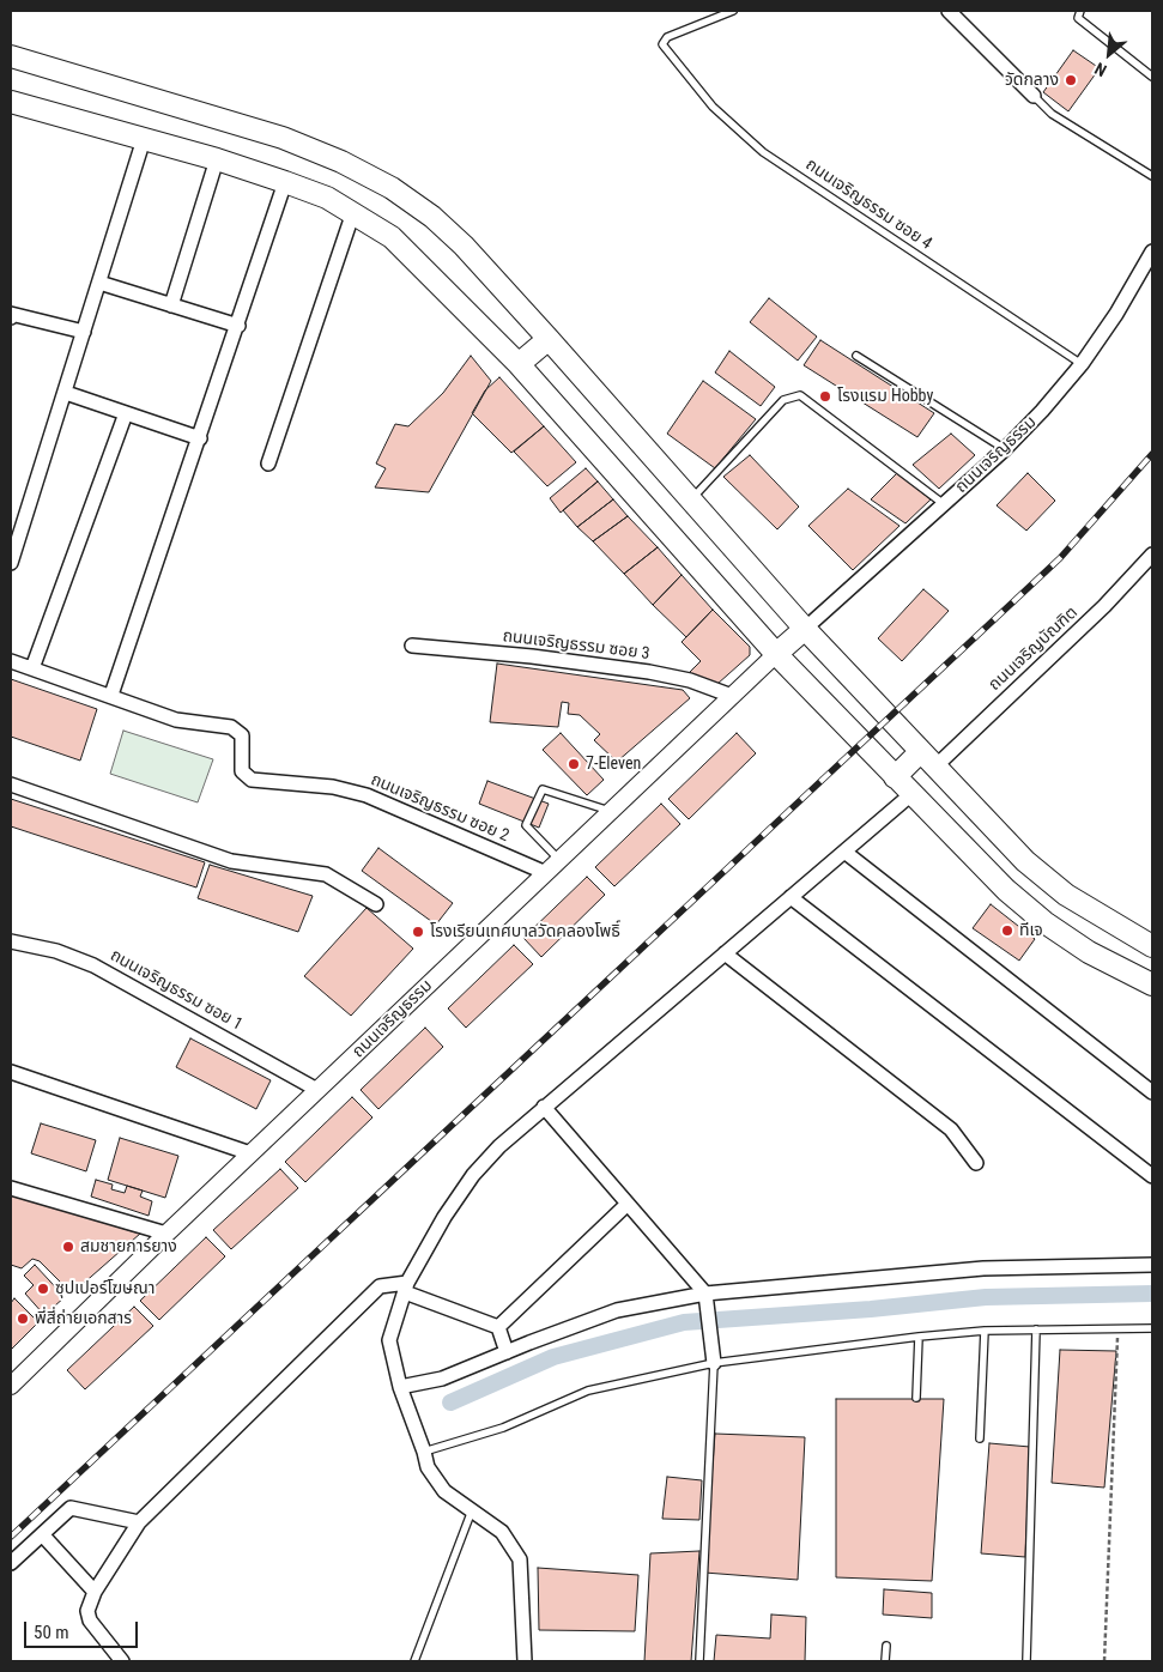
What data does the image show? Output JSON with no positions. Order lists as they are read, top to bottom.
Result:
{
  "streets": {
    "street": [
      "ถนนเจริญธรรม",
      "ถนนเจริญธรรม ซอย 3",
      "ถนนเจริญบัณฑิต",
      "ถนนเจริญธรรม ซอย 2",
      "ถนนเจริญธรรม ซอย 1"
    ],
    "lane": ["ถนนเจริญธรรม ซอย 4"]
  },
  "crossings": [
    ["ถนนเจริญธรรม ซอย 4", "ถนนเจริญธรรม"],
    ["ถนนเจริญธรรม", "ถนนเจริญธรรม ซอย 3"],
    ["ถนนเจริญธรรม", "ถนนเจริญธรรม ซอย 2"],
    ["ถนนเจริญธรรม", "ถนนเจริญธรรม ซอย 1"]
  ],
  "places": [
    "วัดกลาง",
    "โรงแรม Hobby",
    "7-Eleven",
    "ทีเจ",
    "โรงเรียนเทศบาลวัดคลองโพธิ์",
    "สมชายการยาง",
    "ซุปเปอร์โฆษณา",
    "พี่สี่ถ่ายเอกสาร"
  ],
  "scale_bar": "50 m",
  "north": "bottom left"
}
